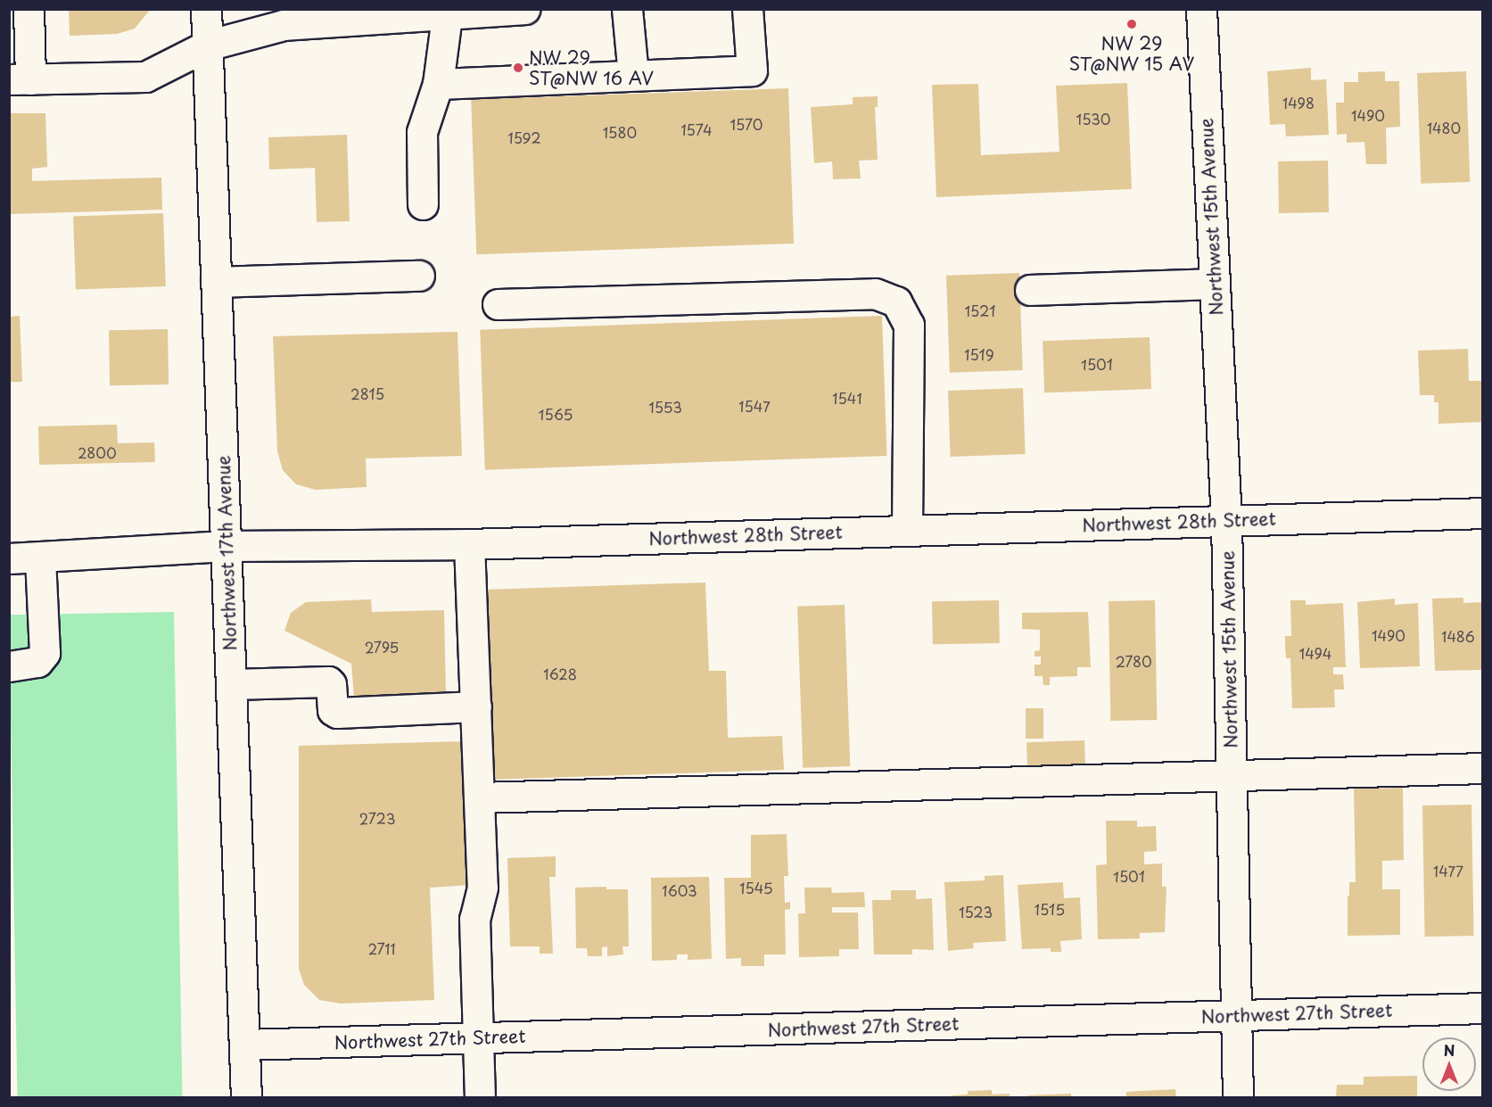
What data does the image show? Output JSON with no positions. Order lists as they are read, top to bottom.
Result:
{
  "streets": {
    "street": [
      "Northwest 15th Avenue",
      "Northwest 28th Street",
      "Northwest 17th Avenue",
      "Northwest 27th Street"
    ]
  },
  "crossings": [
    ["Northwest 15th Avenue", "Northwest 28th Street"],
    ["Northwest 15th Avenue", "Northwest 27th Street"],
    ["Northwest 28th Street", "Northwest 17th Avenue"],
    ["Northwest 17th Avenue", "Northwest 27th Street"]
  ],
  "places": ["NW 29 ST@NW 15 AV", "NW 29 ST@NW 16 AV"],
  "house_numbers": [
    "1498",
    "1490",
    "1530",
    "1570",
    "1480",
    "1574",
    "1580",
    "1592",
    "1521",
    "1519",
    "1501",
    "2815",
    "1541",
    "1547",
    "1553",
    "1565",
    "2800",
    "1490",
    "1486",
    "2795",
    "1494",
    "2780",
    "1628",
    "2723",
    "1477",
    "1501",
    "1545",
    "1603",
    "1515",
    "1523",
    "2711"
  ],
  "north": "top"
}
